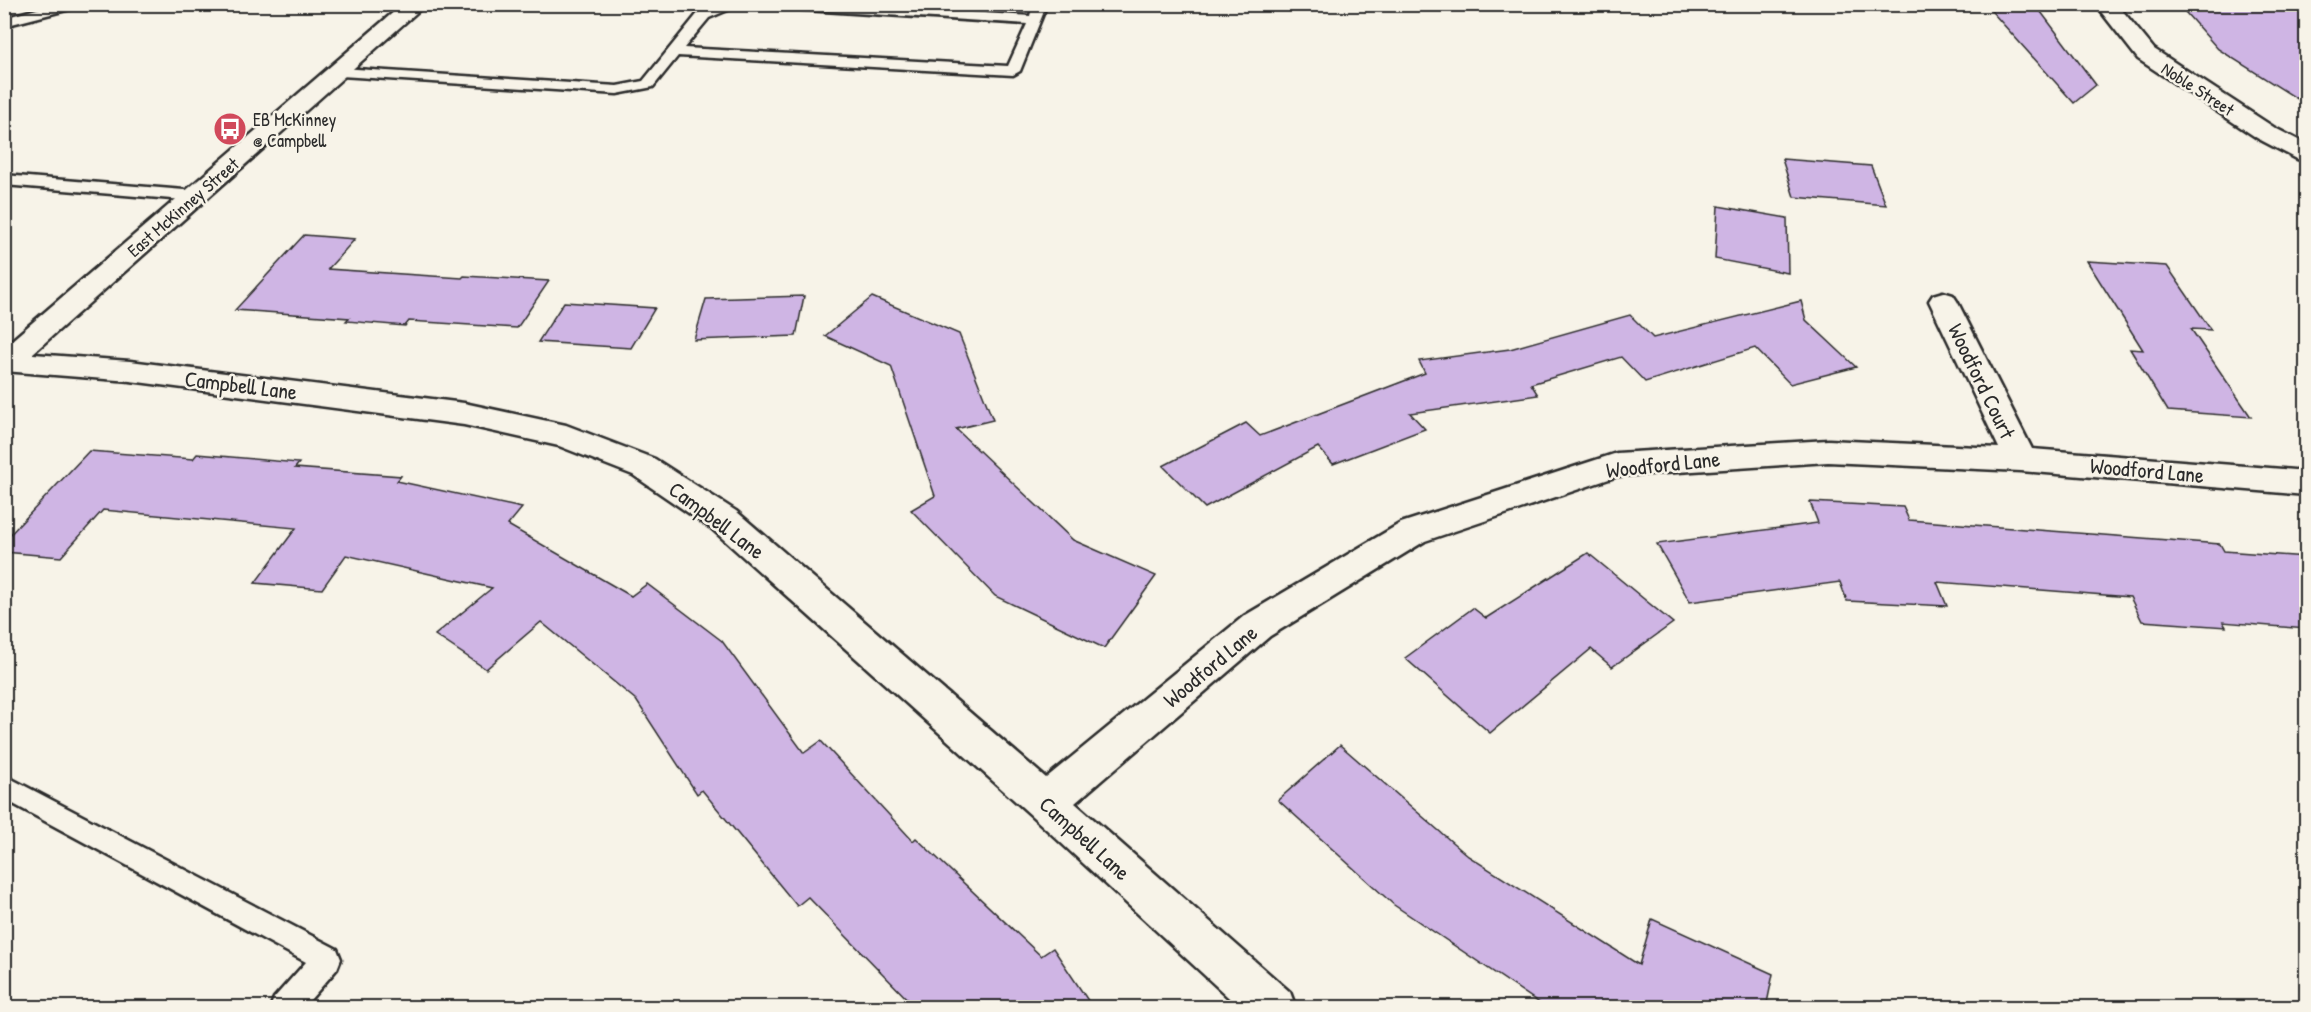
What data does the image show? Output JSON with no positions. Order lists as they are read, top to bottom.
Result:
{
  "streets": {
    "street": [
      "Noble Street",
      "East McKinney Street",
      "Woodford Court",
      "Campbell Lane",
      "Woodford Lane"
    ]
  },
  "crossings": [
    ["East McKinney Street", "Campbell Lane"],
    ["Woodford Court", "Woodford Lane"],
    ["Campbell Lane", "Woodford Lane"]
  ],
  "places": {
    "bus stop": ["EB McKinney @ Campbell"]
  }
}
